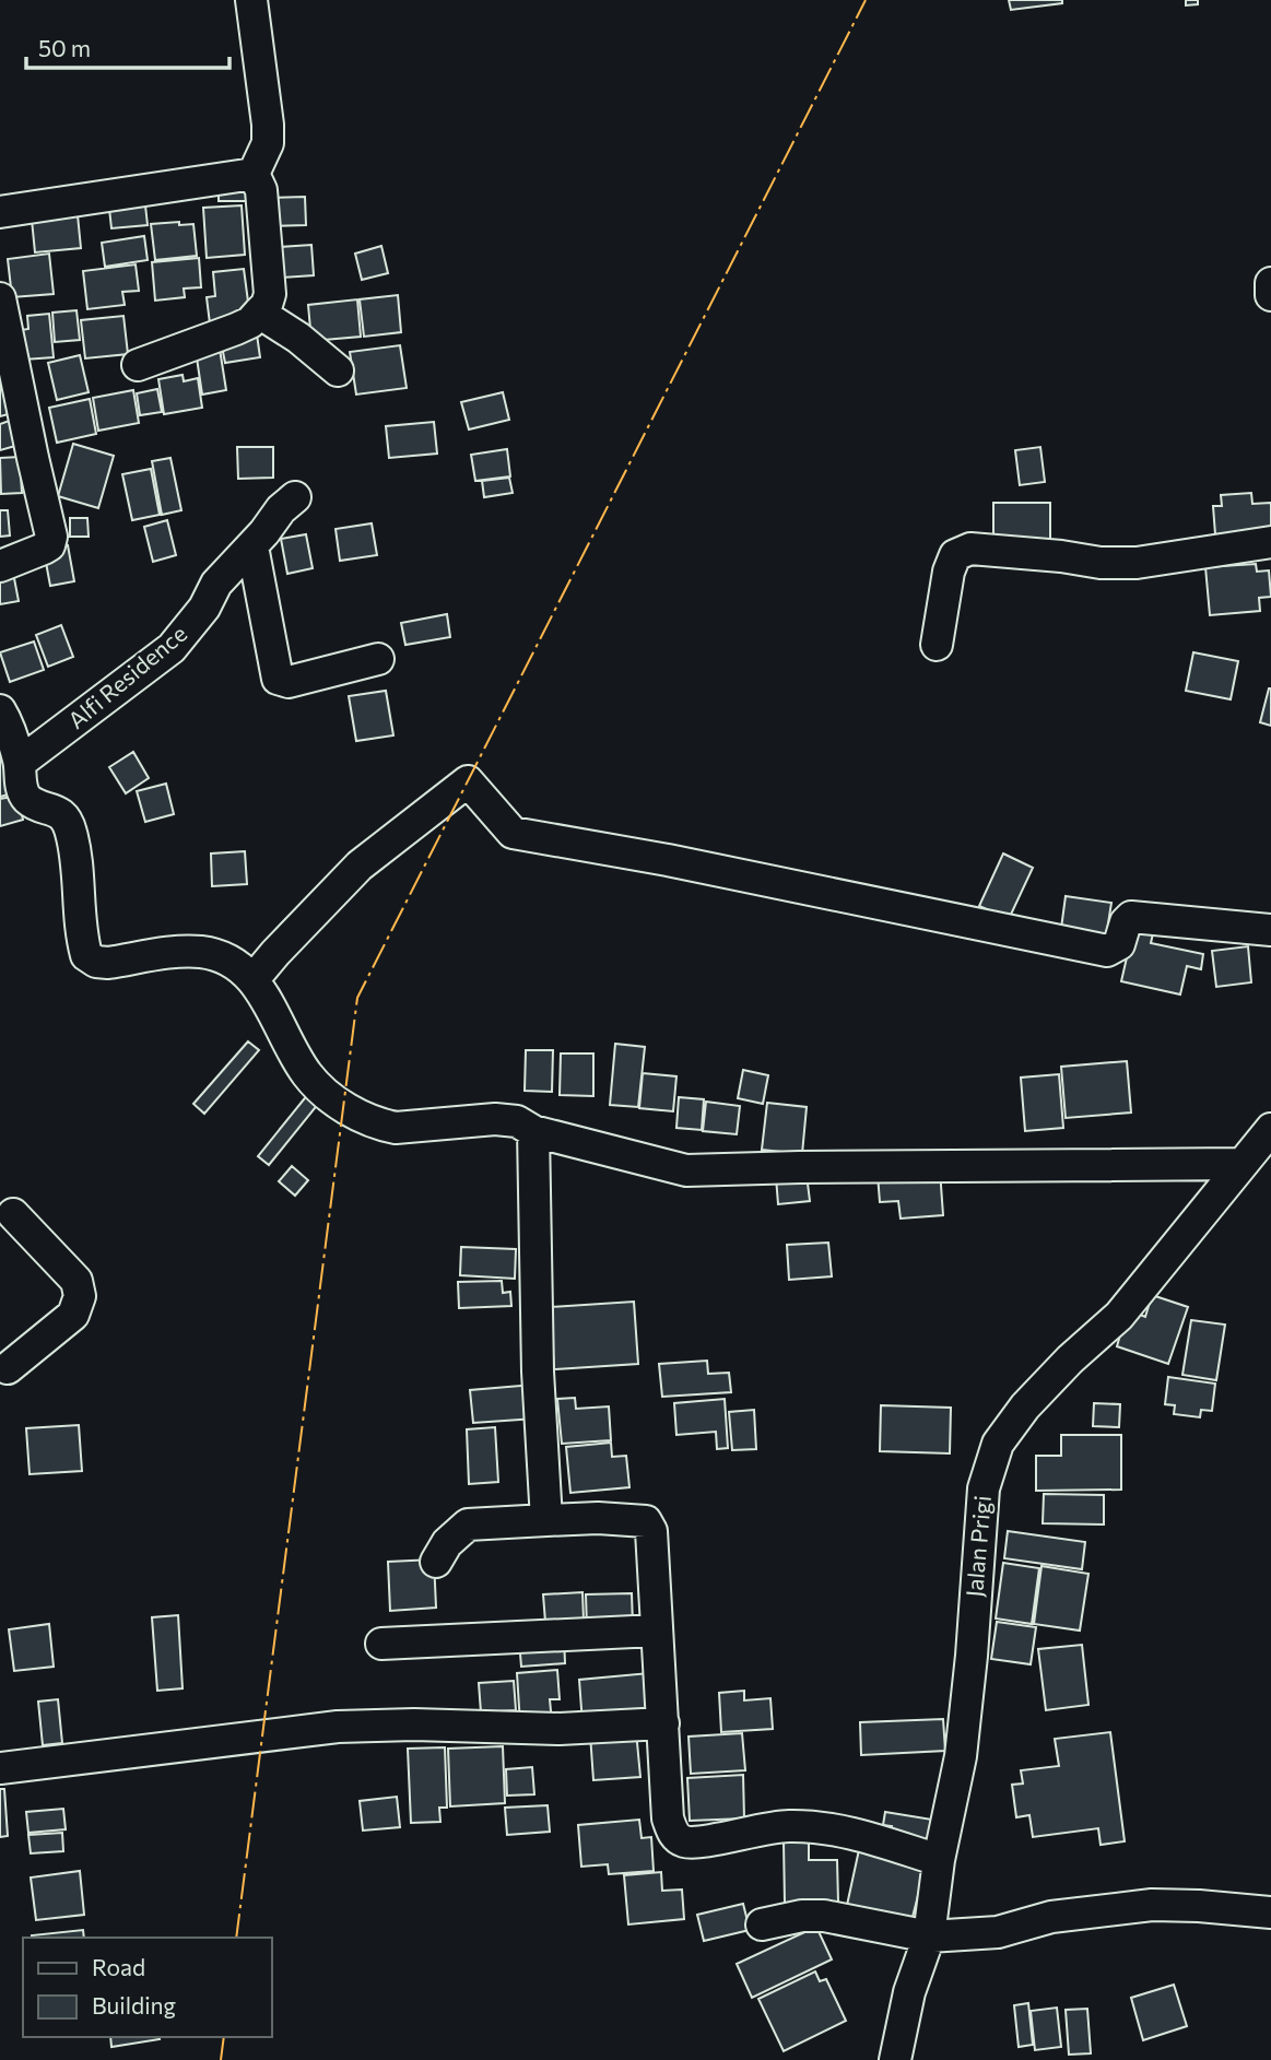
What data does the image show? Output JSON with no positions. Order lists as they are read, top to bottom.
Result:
{
  "streets": {
    "street": ["Alfi Residence", "Jalan Prigi"]
  },
  "legend": ["Road", "Building"],
  "scale_bar": "50 m"
}
